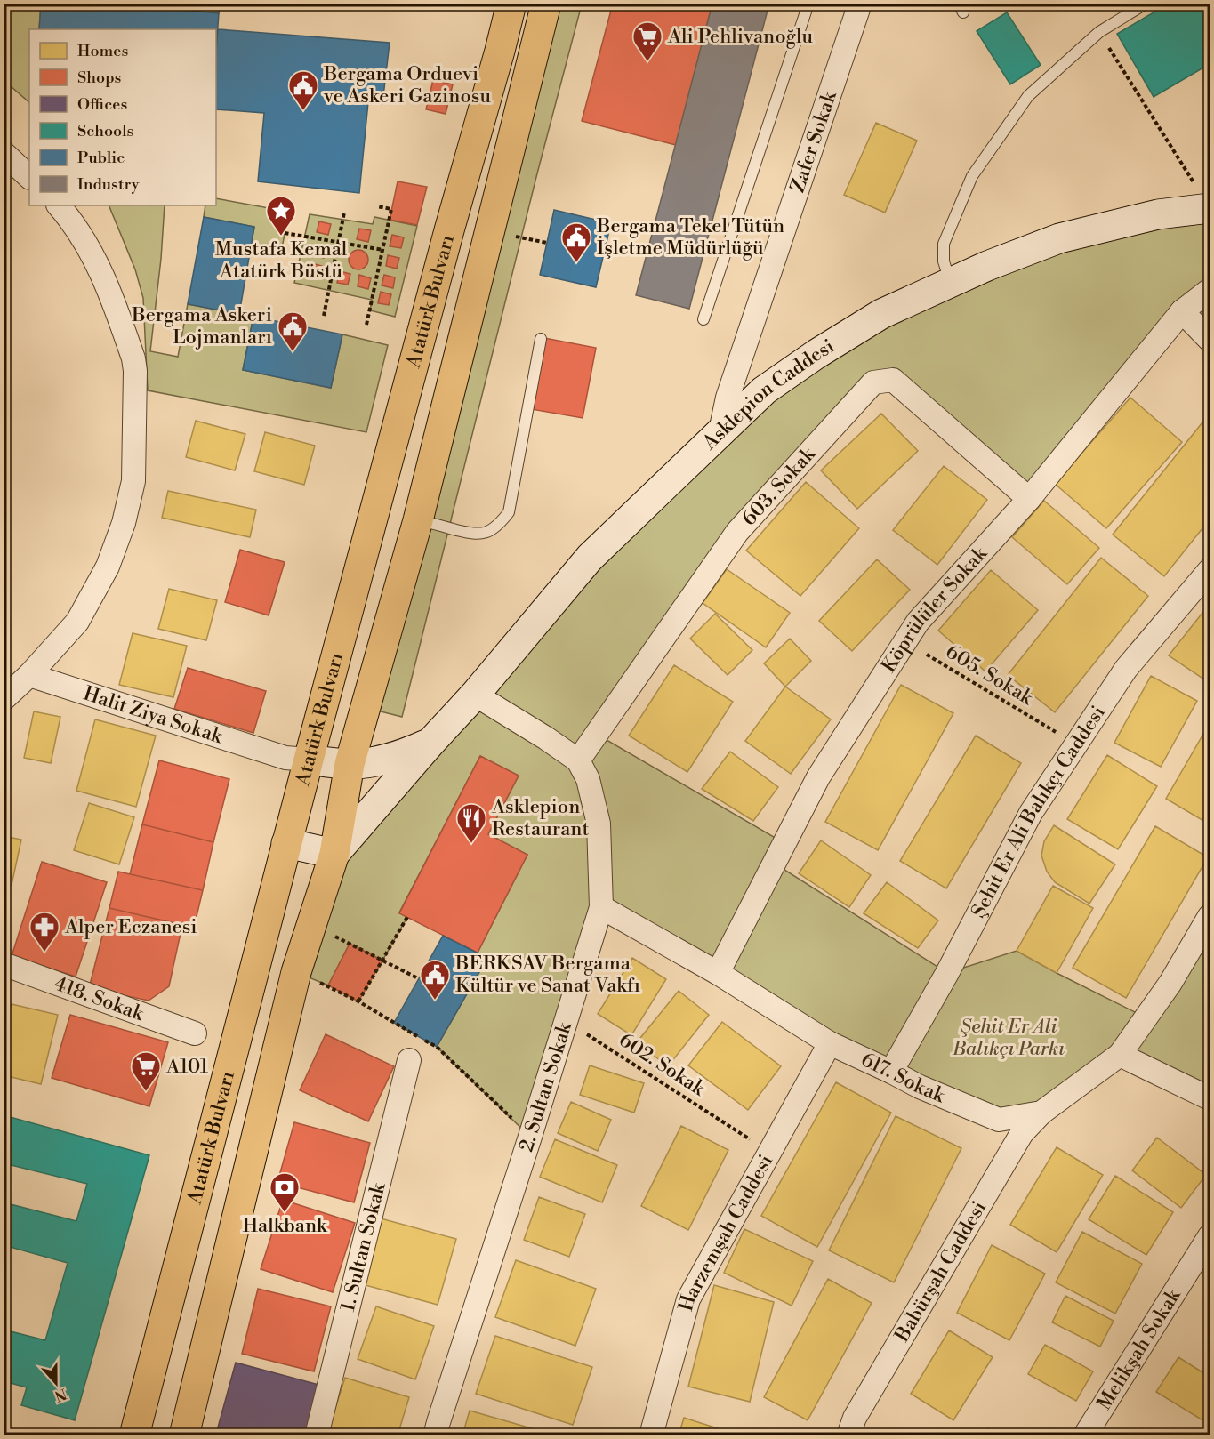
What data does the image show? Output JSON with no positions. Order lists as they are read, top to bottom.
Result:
{
  "streets": {
    "main road": ["Atatürk Bulvarı", "Asklepion Caddesi"],
    "street": [
      "Zafer Sokak",
      "603. Sokak",
      "Köprülüler Sokak",
      "Halit Ziya Sokak",
      "Şehit Er Ali Balıkçı Caddesi",
      "418. Sokak",
      "617. Sokak",
      "2. Sultan Sokak",
      "Harzemşah Caddesi",
      "1. Sultan Sokak",
      "Babürşah Caddesi",
      "Melikşah Sokak"
    ],
    "path": ["605. Sokak", "602. Sokak"]
  },
  "crossings": [
    ["Zafer Sokak", "Asklepion Caddesi"],
    ["Atatürk Bulvarı", "Asklepion Caddesi"],
    ["Atatürk Bulvarı", "Halit Ziya Sokak"],
    ["Asklepion Caddesi", "Halit Ziya Sokak"],
    ["603. Sokak", "Köprülüler Sokak"],
    ["603. Sokak", "2. Sultan Sokak"],
    ["Köprülüler Sokak", "605. Sokak"],
    ["Köprülüler Sokak", "617. Sokak"],
    ["Şehit Er Ali Balıkçı Caddesi", "617. Sokak"],
    ["602. Sokak", "2. Sultan Sokak"],
    ["617. Sokak", "2. Sultan Sokak"],
    ["617. Sokak", "Harzemşah Caddesi"],
    ["617. Sokak", "Babürşah Caddesi"]
  ],
  "parks": ["Şehit Er Ali Balıkçı Parkı"],
  "places": {
    "supermarket": ["Ali Pehlivanoğlu", "A101"],
    "public building": [
      "Bergama Orduevi ve Askeri Gazinosu",
      "Bergama Tekel Tütün İşletme Müdürlüğü",
      "Bergama Askeri Lojmanları",
      "BERKSAV Bergama Kültür ve Sanat Vakfı"
    ],
    "place": ["Mustafa Kemal Atatürk Büstü"],
    "restaurant": ["Asklepion Restaurant"],
    "pharmacy": ["Alper Eczanesi"],
    "bank": ["Halkbank"]
  },
  "legend": [
    "Homes",
    "Shops",
    "Offices",
    "Schools",
    "Public",
    "Industry"
  ],
  "north": "bottom"
}
